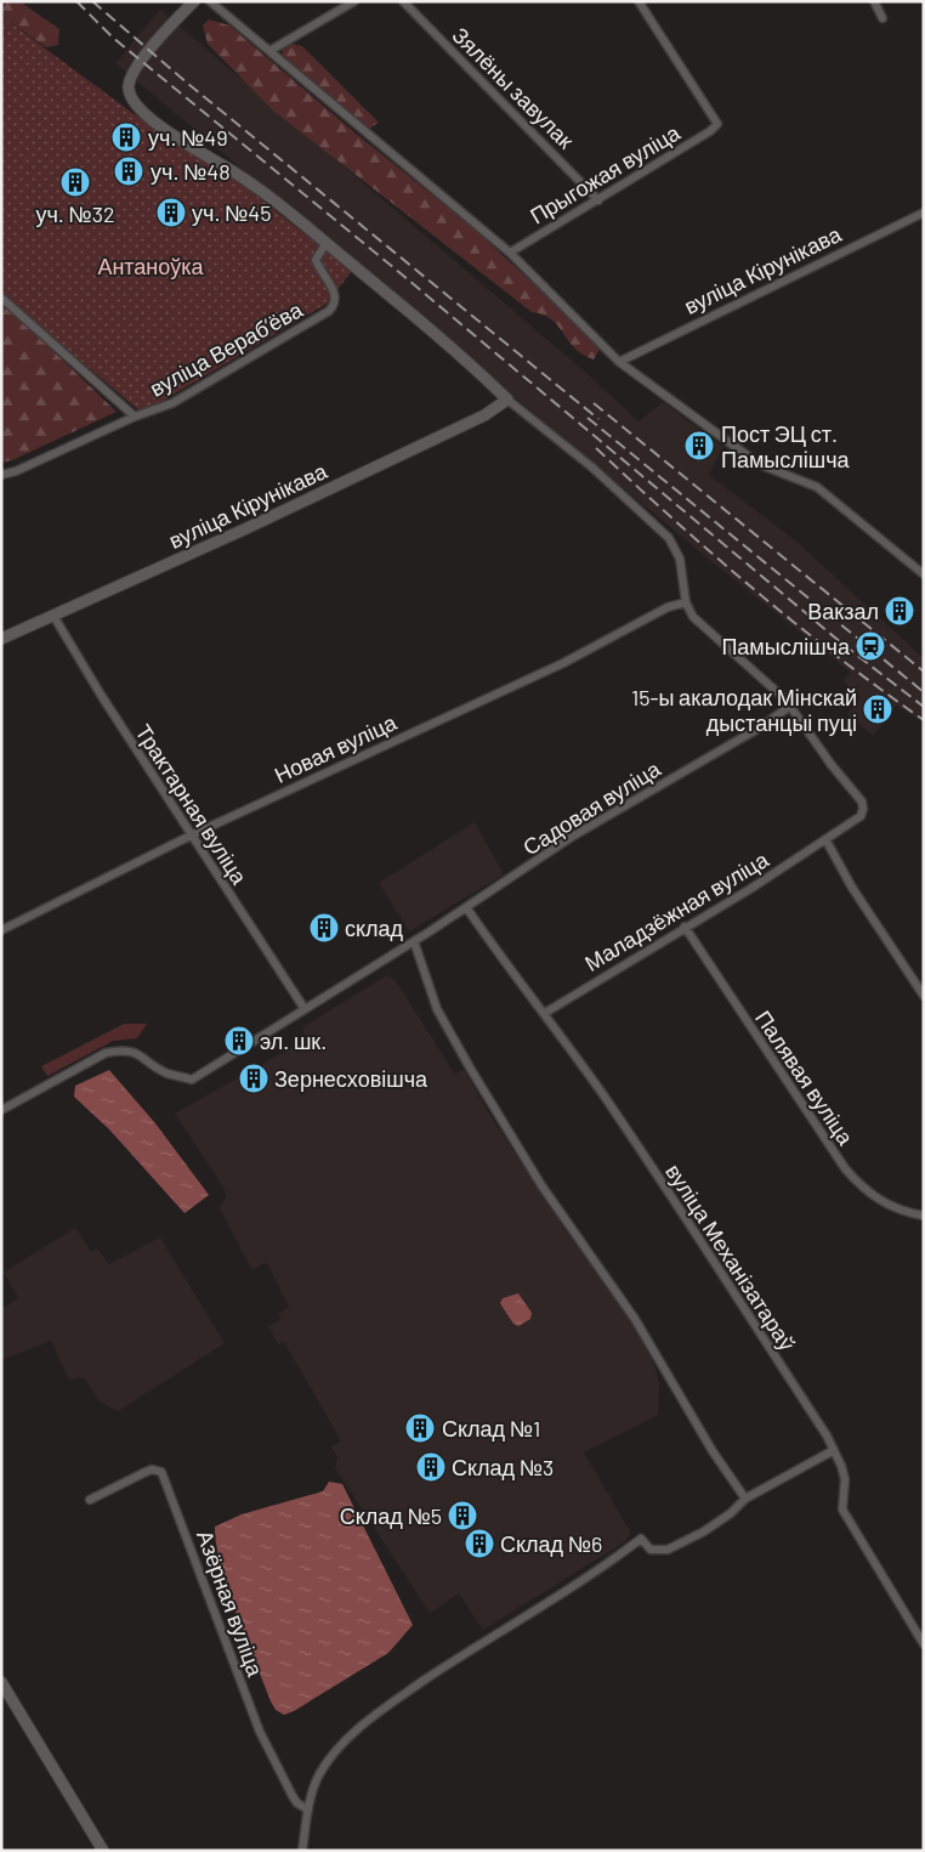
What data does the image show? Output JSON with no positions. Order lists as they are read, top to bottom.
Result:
{
  "streets": {
    "street": [
      "Зялёны завулак",
      "Прыгожая вуліца",
      "вуліца Кірунікава",
      "вуліца Верабʼёва",
      "Новая вуліца",
      "Трактарная вуліца",
      "Садовая вуліца",
      "Маладзёжная вуліца",
      "Палявая вуліца",
      "вуліца Механізатараў",
      "Азёрная вуліца"
    ]
  },
  "crossings": [
    ["Зялёны завулак", "Прыгожая вуліца"],
    ["вуліца Кірунікава", "Трактарная вуліца"],
    ["Новая вуліца", "Трактарная вуліца"],
    ["Трактарная вуліца", "Садовая вуліца"],
    ["Садовая вуліца", "Маладзёжная вуліца"],
    ["Садовая вуліца", "вуліца Механізатараў"],
    ["Маладзёжная вуліца", "Палявая вуліца"],
    ["Маладзёжная вуліца", "вуліца Механізатараў"]
  ],
  "parks": ["Антаноўка"],
  "places": {
    "building": [
      "уч. №49",
      "уч. №48",
      "уч. №32",
      "уч. №45",
      "Пост ЭЦ ст. Памыслішча",
      "Вакзал",
      "15-ы акалодак Мінскай дыстанцыі пуці",
      "склад",
      "эл. шк.",
      "Зернесховішча",
      "Склад №1",
      "Склад №3",
      "Склад №5",
      "Склад №6"
    ],
    "station": ["Памыслішча"]
  }
}
